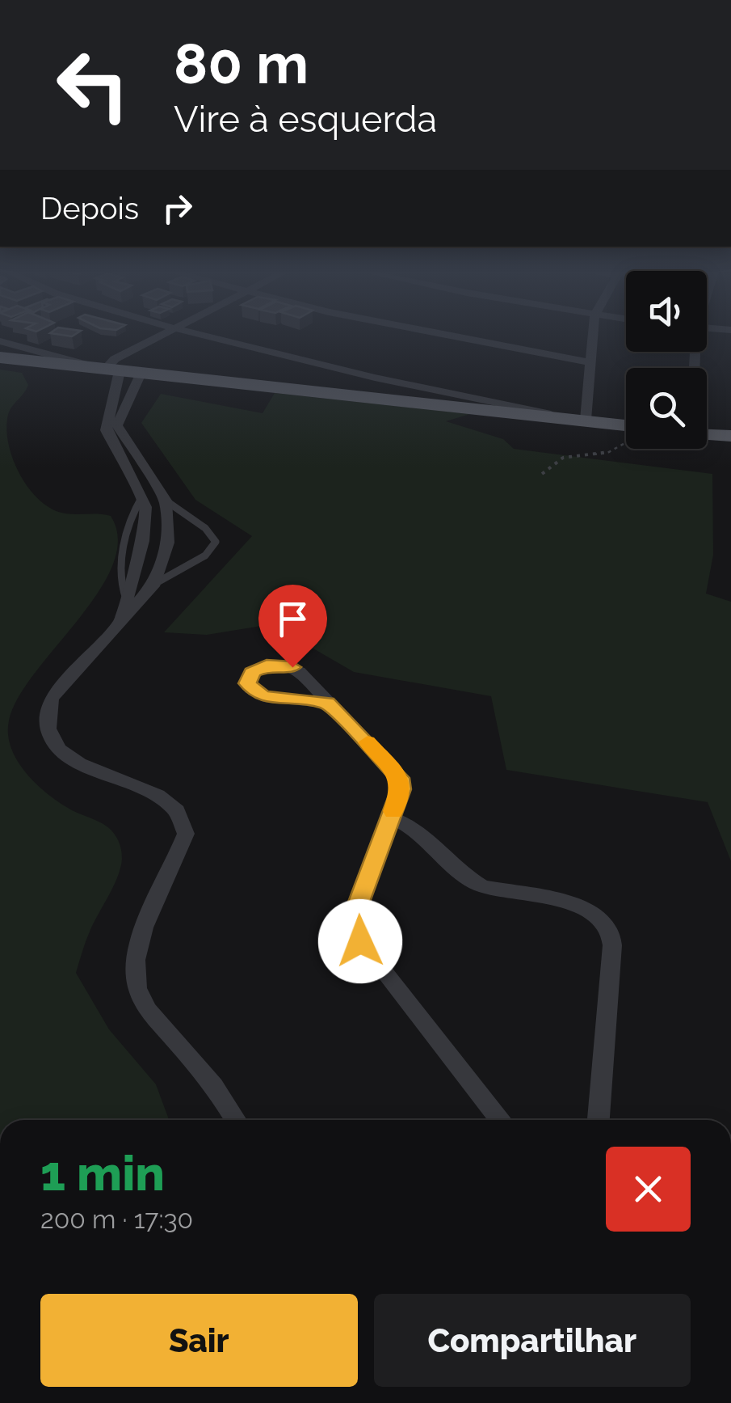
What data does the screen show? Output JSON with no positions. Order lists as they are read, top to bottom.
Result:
{
  "page": {
    "turn": ["80 m", "Vire à esquerda"],
    "then": "Depois",
    "heading": ["1 min", "200 m · 17:30"],
    "buttons": ["Sair", "Compartilhar"]
  }
}
